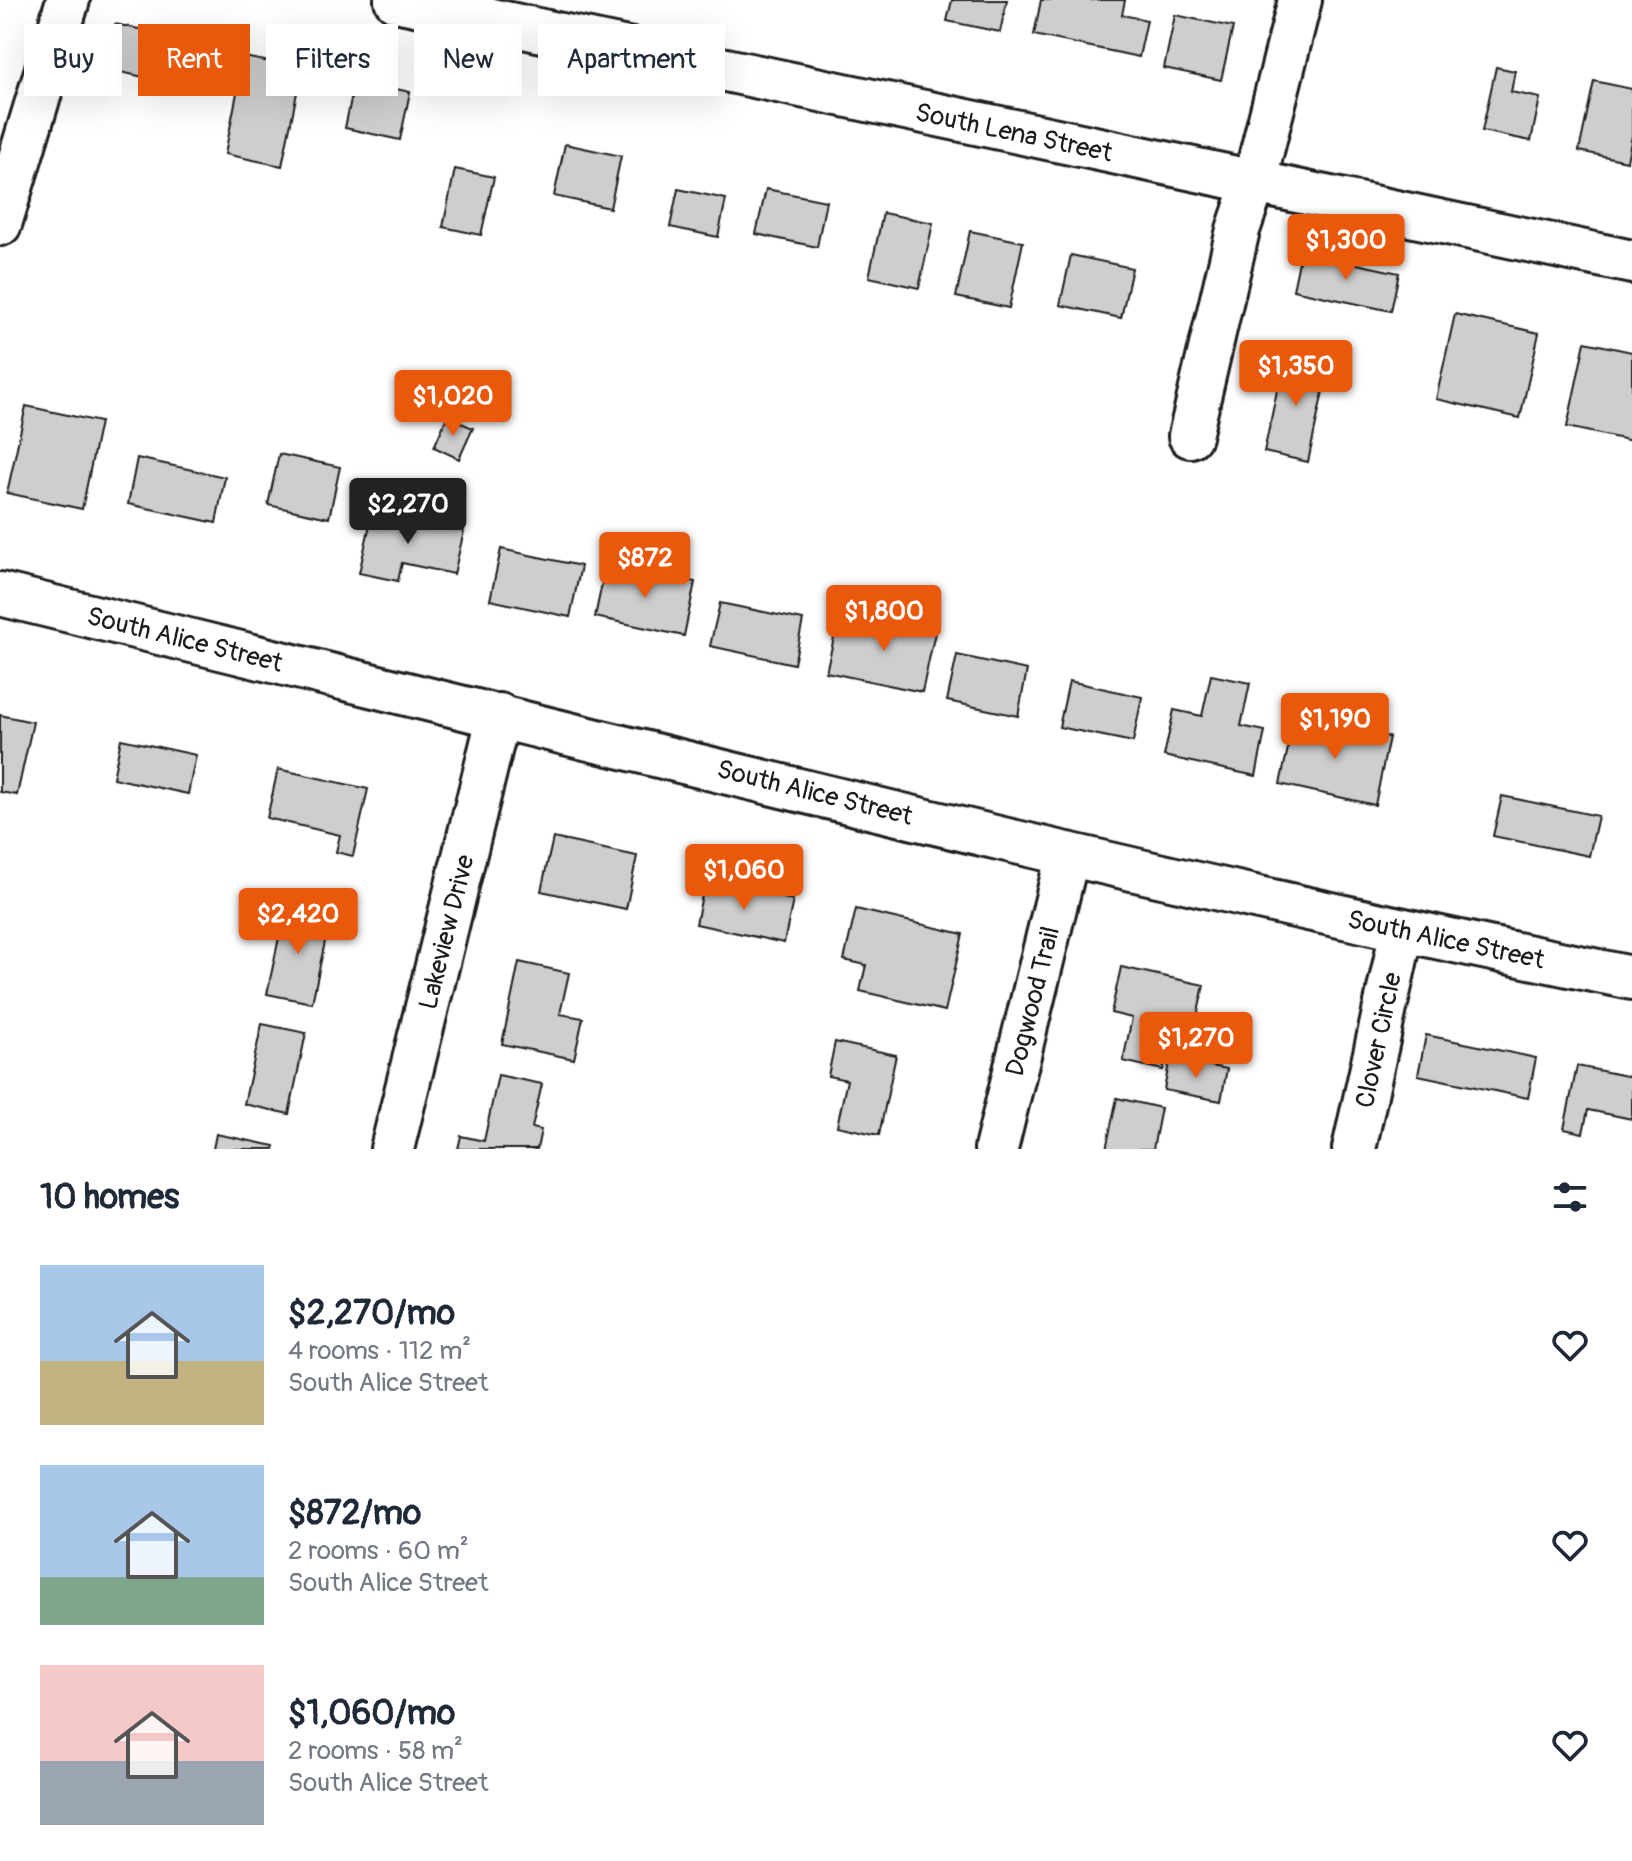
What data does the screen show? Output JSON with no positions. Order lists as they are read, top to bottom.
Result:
{
  "streets": {
    "street": [
      "South Lena Street",
      "South Alice Street",
      "Lakeview Drive",
      "Dogwood Trail",
      "Clover Circle"
    ]
  },
  "crossings": [
    ["South Alice Street", "Lakeview Drive"],
    ["South Alice Street", "Dogwood Trail"],
    ["South Alice Street", "Clover Circle"]
  ],
  "page": {
    "chip": [
      "Buy",
      "Rent",
      "Filters",
      "New",
      "Apartment"
    ],
    "price": [
      "$1,300",
      "$1,350",
      "$1,020",
      "$2,270",
      "$872",
      "$1,800",
      "$1,190",
      "$1,060",
      "$2,420",
      "$1,270"
    ],
    "heading": "10 homes",
    "list": [
      {
        "name": "$2,270/mo",
        "note": "4 rooms · 112 m² · South Alice Street"
      },
      {
        "name": "$872/mo",
        "note": "2 rooms · 60 m² · South Alice Street"
      },
      {
        "name": "$1,060/mo",
        "note": "2 rooms · 58 m² · South Alice Street"
      }
    ]
  }
}
